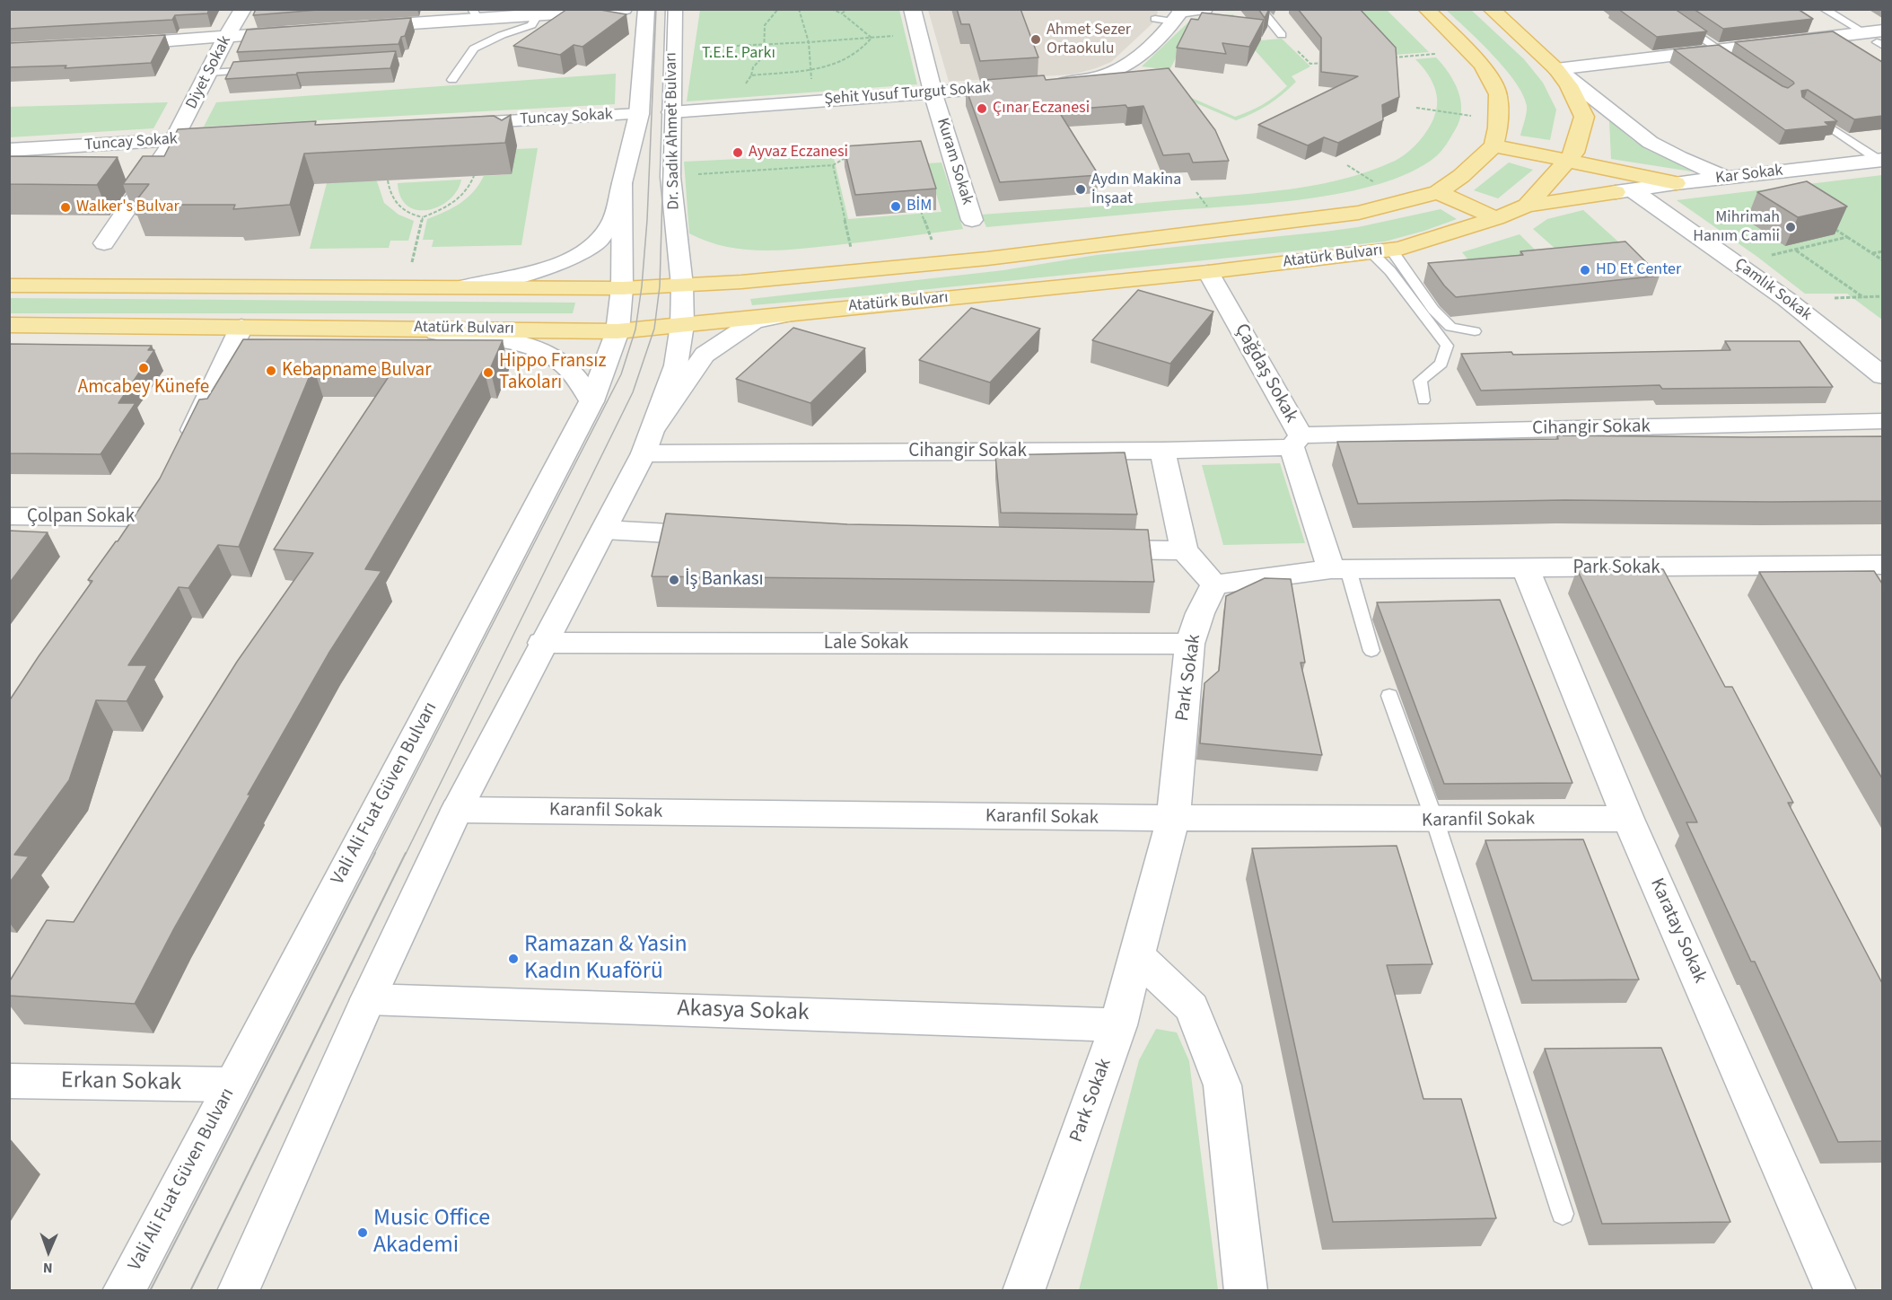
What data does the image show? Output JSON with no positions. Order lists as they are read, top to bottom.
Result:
{
  "streets": {
    "main road": ["Atatürk Bulvarı"],
    "street": [
      "Diyet Sokak",
      "Şehit Yusuf Turgut Sokak",
      "Tuncay Sokak",
      "Dr. Sadık Ahmet Bulvarı",
      "Kuram Sokak",
      "Kar Sokak",
      "Çamlık Sokak",
      "Çağdaş Sokak",
      "Cihangir Sokak",
      "Çolpan Sokak",
      "Park Sokak",
      "Lale Sokak",
      "Vali Ali Fuat Güven Bulvarı",
      "Karanfil Sokak",
      "Karatay Sokak",
      "Akasya Sokak",
      "Erkan Sokak"
    ]
  },
  "crossings": [
    ["Diyet Sokak", "Tuncay Sokak"],
    ["Şehit Yusuf Turgut Sokak", "Dr. Sadık Ahmet Bulvarı"],
    ["Şehit Yusuf Turgut Sokak", "Kuram Sokak"],
    ["Tuncay Sokak", "Dr. Sadık Ahmet Bulvarı"],
    ["Dr. Sadık Ahmet Bulvarı", "Atatürk Bulvarı"],
    ["Dr. Sadık Ahmet Bulvarı", "Vali Ali Fuat Güven Bulvarı"],
    ["Kar Sokak", "Çamlık Sokak"],
    ["Atatürk Bulvarı", "Çağdaş Sokak"],
    ["Atatürk Bulvarı", "Vali Ali Fuat Güven Bulvarı"],
    ["Çağdaş Sokak", "Cihangir Sokak"],
    ["Çağdaş Sokak", "Park Sokak"],
    ["Park Sokak", "Lale Sokak"],
    ["Park Sokak", "Karanfil Sokak"],
    ["Park Sokak", "Karatay Sokak"],
    ["Park Sokak", "Akasya Sokak"],
    ["Vali Ali Fuat Güven Bulvarı", "Erkan Sokak"],
    ["Karanfil Sokak", "Karatay Sokak"]
  ],
  "parks": ["T.E.E. Parkı"],
  "places": [
    "Ahmet Sezer Ortaokulu",
    "Çınar Eczanesi",
    "Ayvaz Eczanesi",
    "Aydın Makina İnşaat",
    "BİM",
    "Walker's Bulvar",
    "Mihrimah Hanım Camii",
    "HD Et Center",
    "Amcabey Künefe",
    "Kebapname Bulvar",
    "Hippo Fransız Takoları",
    "İş Bankası",
    "Ramazan & Yasin Kadın Kuaförü",
    "Music Office Akademi"
  ],
  "north": "bottom"
}
